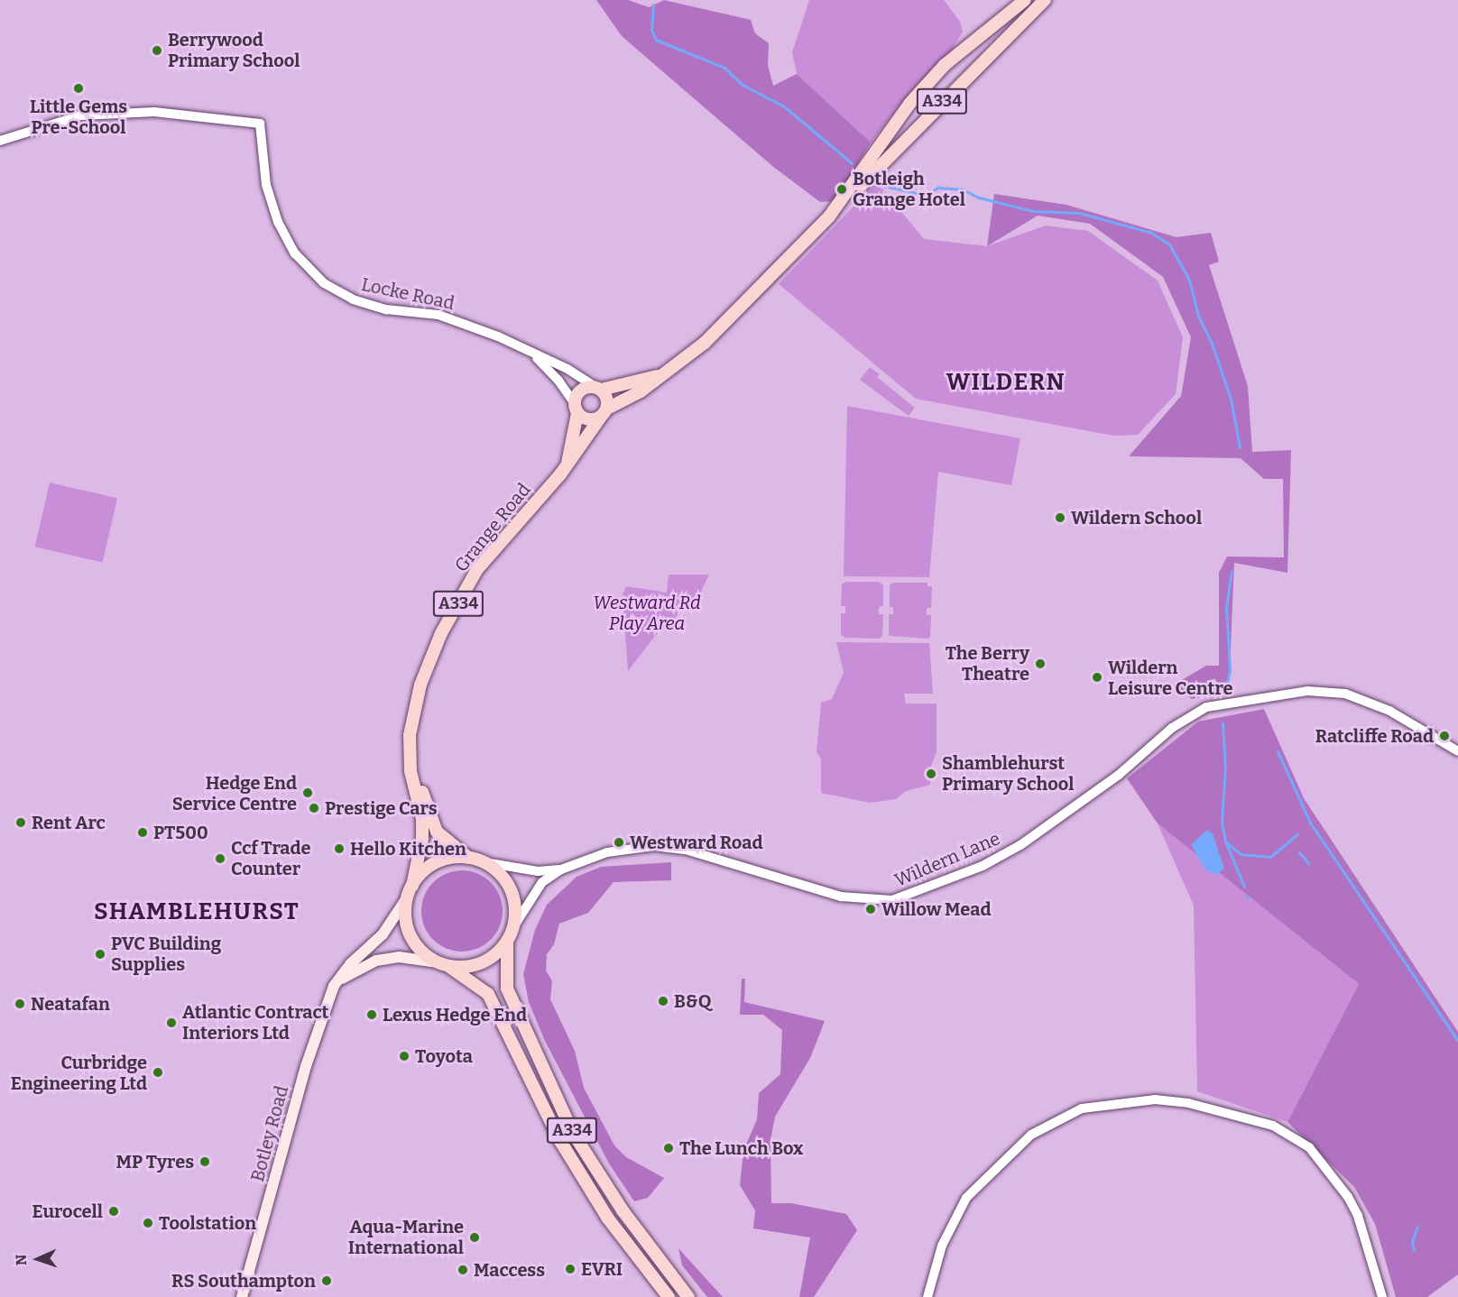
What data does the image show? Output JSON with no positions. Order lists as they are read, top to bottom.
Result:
{
  "streets": {
    "main road": ["A334", "Grange Road", "Botley Road"],
    "street": ["Locke Road", "Wildern Lane"]
  },
  "crossings": [
    ["A334", "Grange Road"],
    ["A334", "Wildern Lane"],
    ["A334", "Botley Road"],
    ["Locke Road", "Grange Road"],
    ["Grange Road", "Wildern Lane"],
    ["Grange Road", "Botley Road"],
    ["Wildern Lane", "Botley Road"]
  ],
  "districts": ["WILDERN", "SHAMBLEHURST"],
  "parks": ["Westward Rd Play Area"],
  "places": [
    "Berrywood Primary School",
    "Little Gems Pre-School",
    "Botleigh Grange Hotel",
    "Wildern School",
    "The Berry Theatre",
    "Wildern Leisure Centre",
    "Ratcliffe Road",
    "Shamblehurst Primary School",
    "Hedge End Service Centre",
    "Prestige Cars",
    "Rent Arc",
    "PT500",
    "Westward Road",
    "Hello Kitchen",
    "Ccf Trade Counter",
    "Willow Mead",
    "PVC Building Supplies",
    "B&Q",
    "Neatafan",
    "Lexus Hedge End",
    "Atlantic Contract Interiors Ltd",
    "Toyota",
    "Curbridge Engineering Ltd",
    "The Lunch Box",
    "MP Tyres",
    "Eurocell",
    "Toolstation",
    "Aqua-Marine International",
    "EVRI",
    "Maccess",
    "RS Southampton"
  ],
  "north": "left"
}
